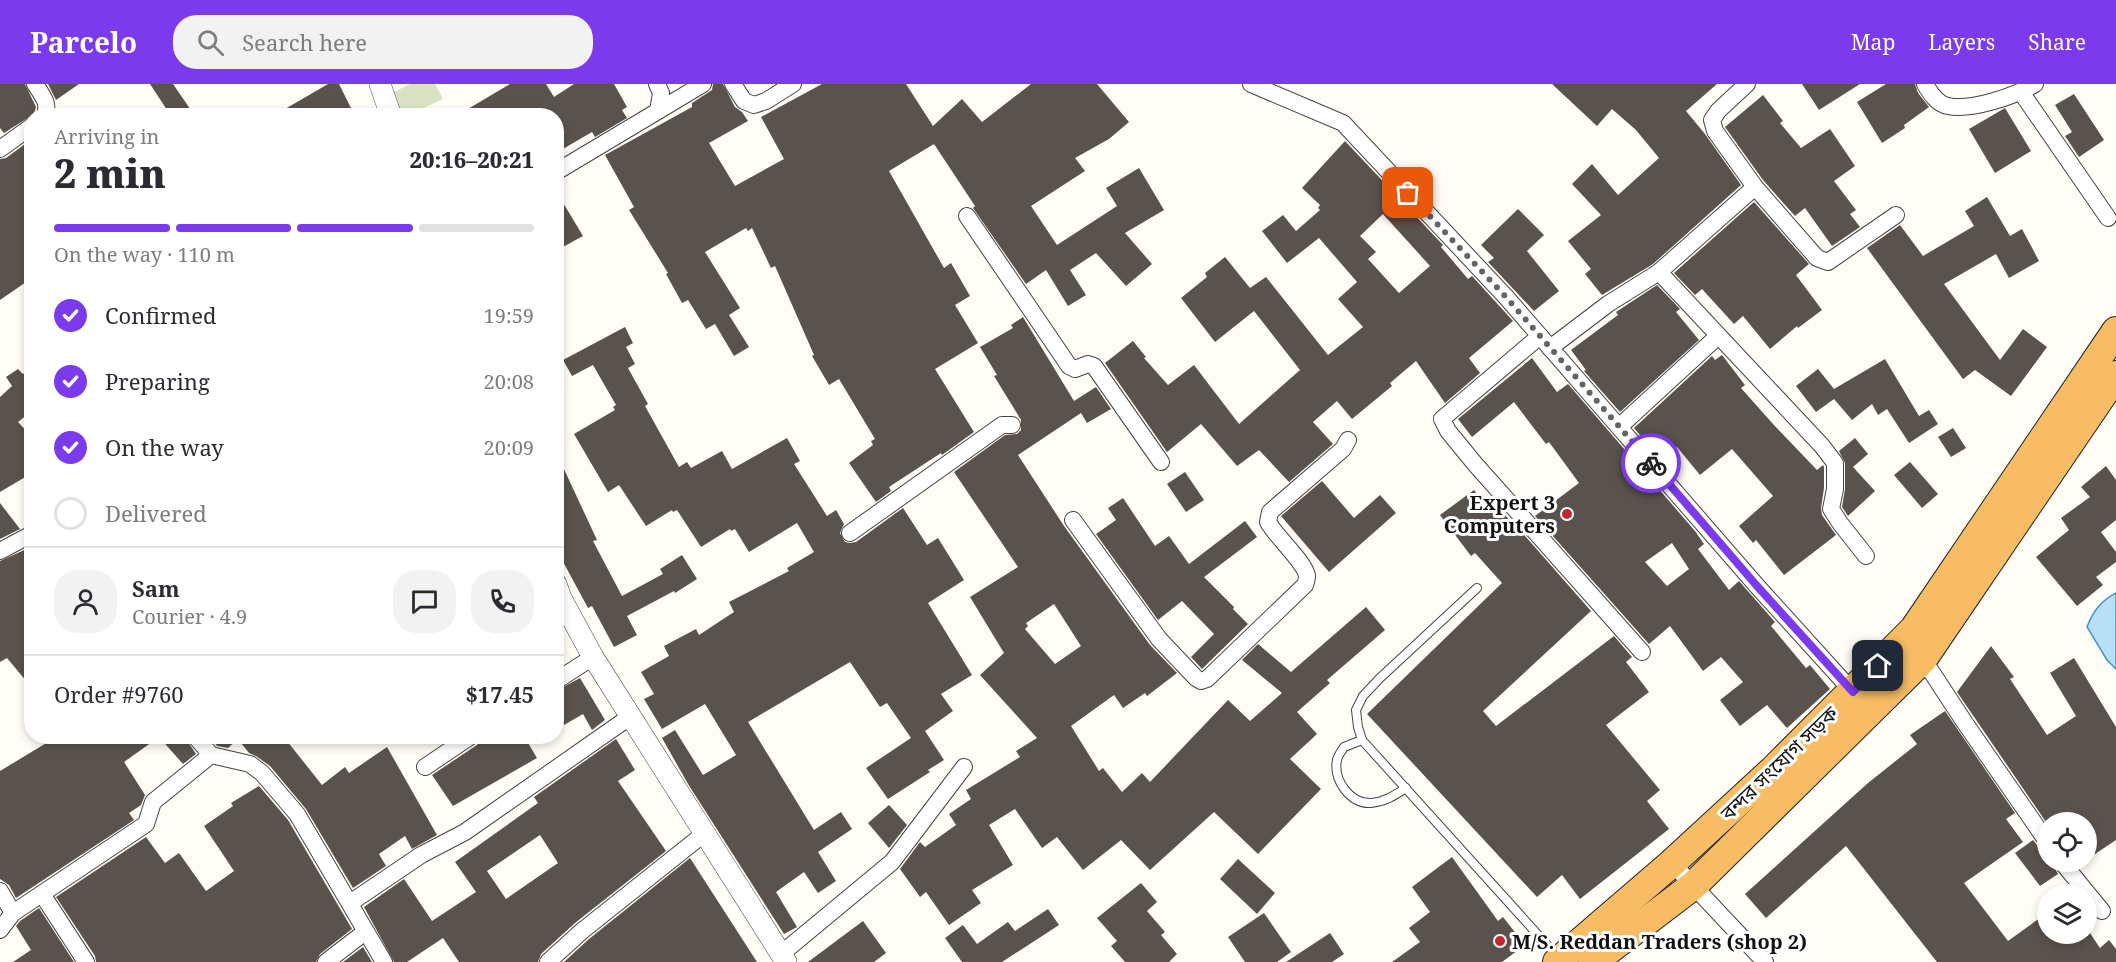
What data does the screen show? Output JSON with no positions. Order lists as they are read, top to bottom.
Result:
{
  "streets": {
    "highway": ["বন্দর সংযোগ সড়ক"]
  },
  "places": ["Expert 3 Computers", "M/S. Reddan Traders (shop 2)"],
  "page": {
    "header": "Parcelo",
    "search": "Search here",
    "nav": ["Map", "Layers", "Share"],
    "heading": ["2 min", "Arriving in", "20:16–20:21"],
    "panel": [
      "Sam",
      "Courier · 4.9",
      "Order #9760",
      "$17.45"
    ],
    "bar": "On the way · 110 m",
    "list": [
      ["Confirmed", "19:59"],
      ["Preparing", "20:08"],
      ["On the way", "20:09"],
      "Delivered"
    ]
  }
}
